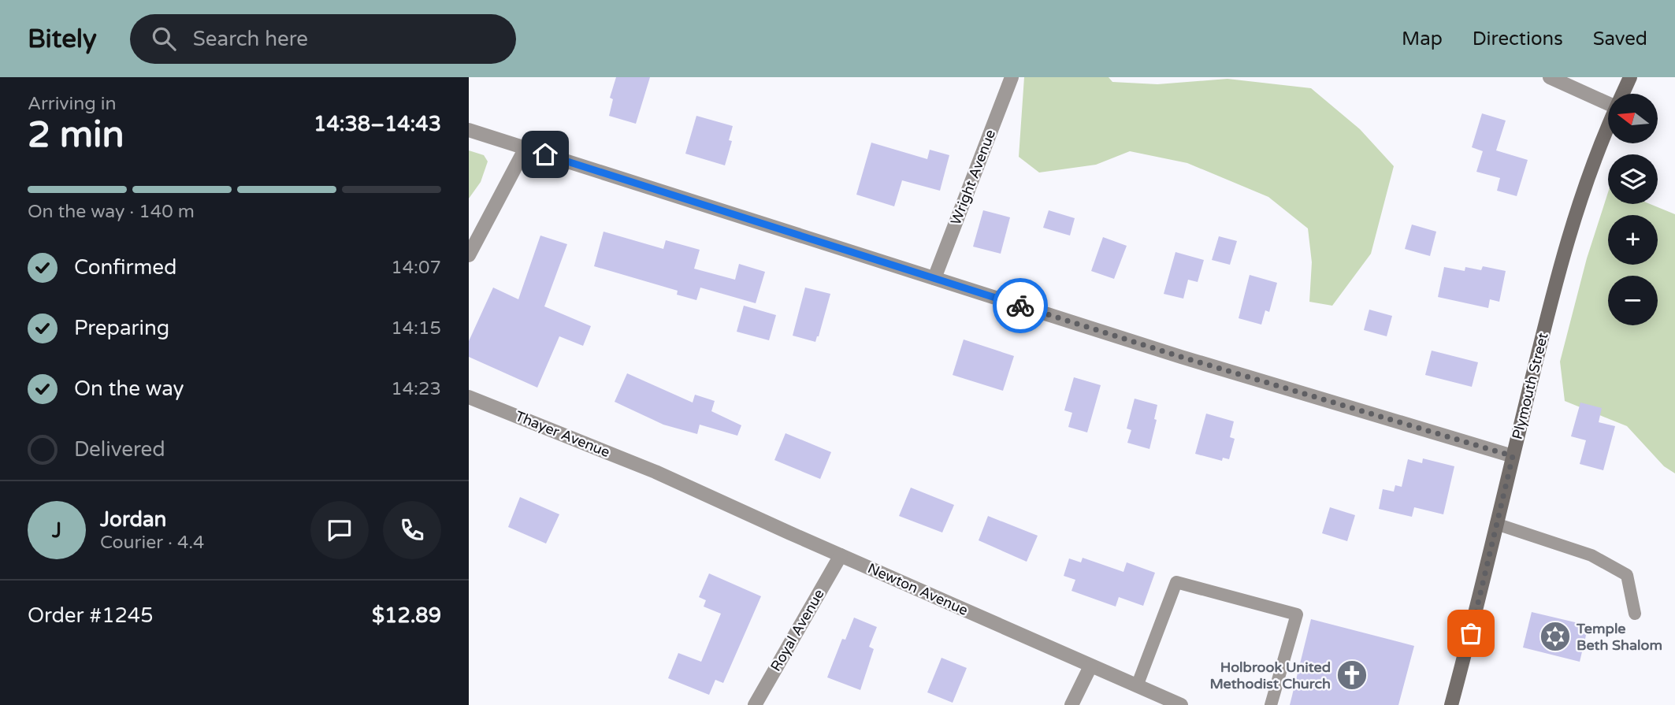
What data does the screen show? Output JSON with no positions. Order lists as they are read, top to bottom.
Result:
{
  "streets": {
    "main road": ["Plymouth Street"],
    "street": [
      "Wright Avenue",
      "Thayer Avenue",
      "Newton Avenue",
      "Royal Avenue"
    ]
  },
  "crossings": [
    ["Thayer Avenue", "Newton Avenue"],
    ["Newton Avenue", "Royal Avenue"]
  ],
  "places": {
    "synagogue": ["Temple Beth Shalom"],
    "church": ["Holbrook United Methodist Church"]
  },
  "north": "left",
  "page": {
    "header": "Bitely",
    "search": "Search here",
    "nav": ["Map", "Directions", "Saved"],
    "heading": ["2 min", "Arriving in", "14:38–14:43"],
    "panel": [
      "Jordan",
      "Courier · 4.4",
      "Order #1245",
      "$12.89"
    ],
    "map_buttons": ["+", "−"],
    "bar": "On the way · 140 m",
    "list": [
      ["Confirmed", "14:07"],
      ["Preparing", "14:15"],
      ["On the way", "14:23"],
      "Delivered"
    ],
    "round": "J"
  }
}
